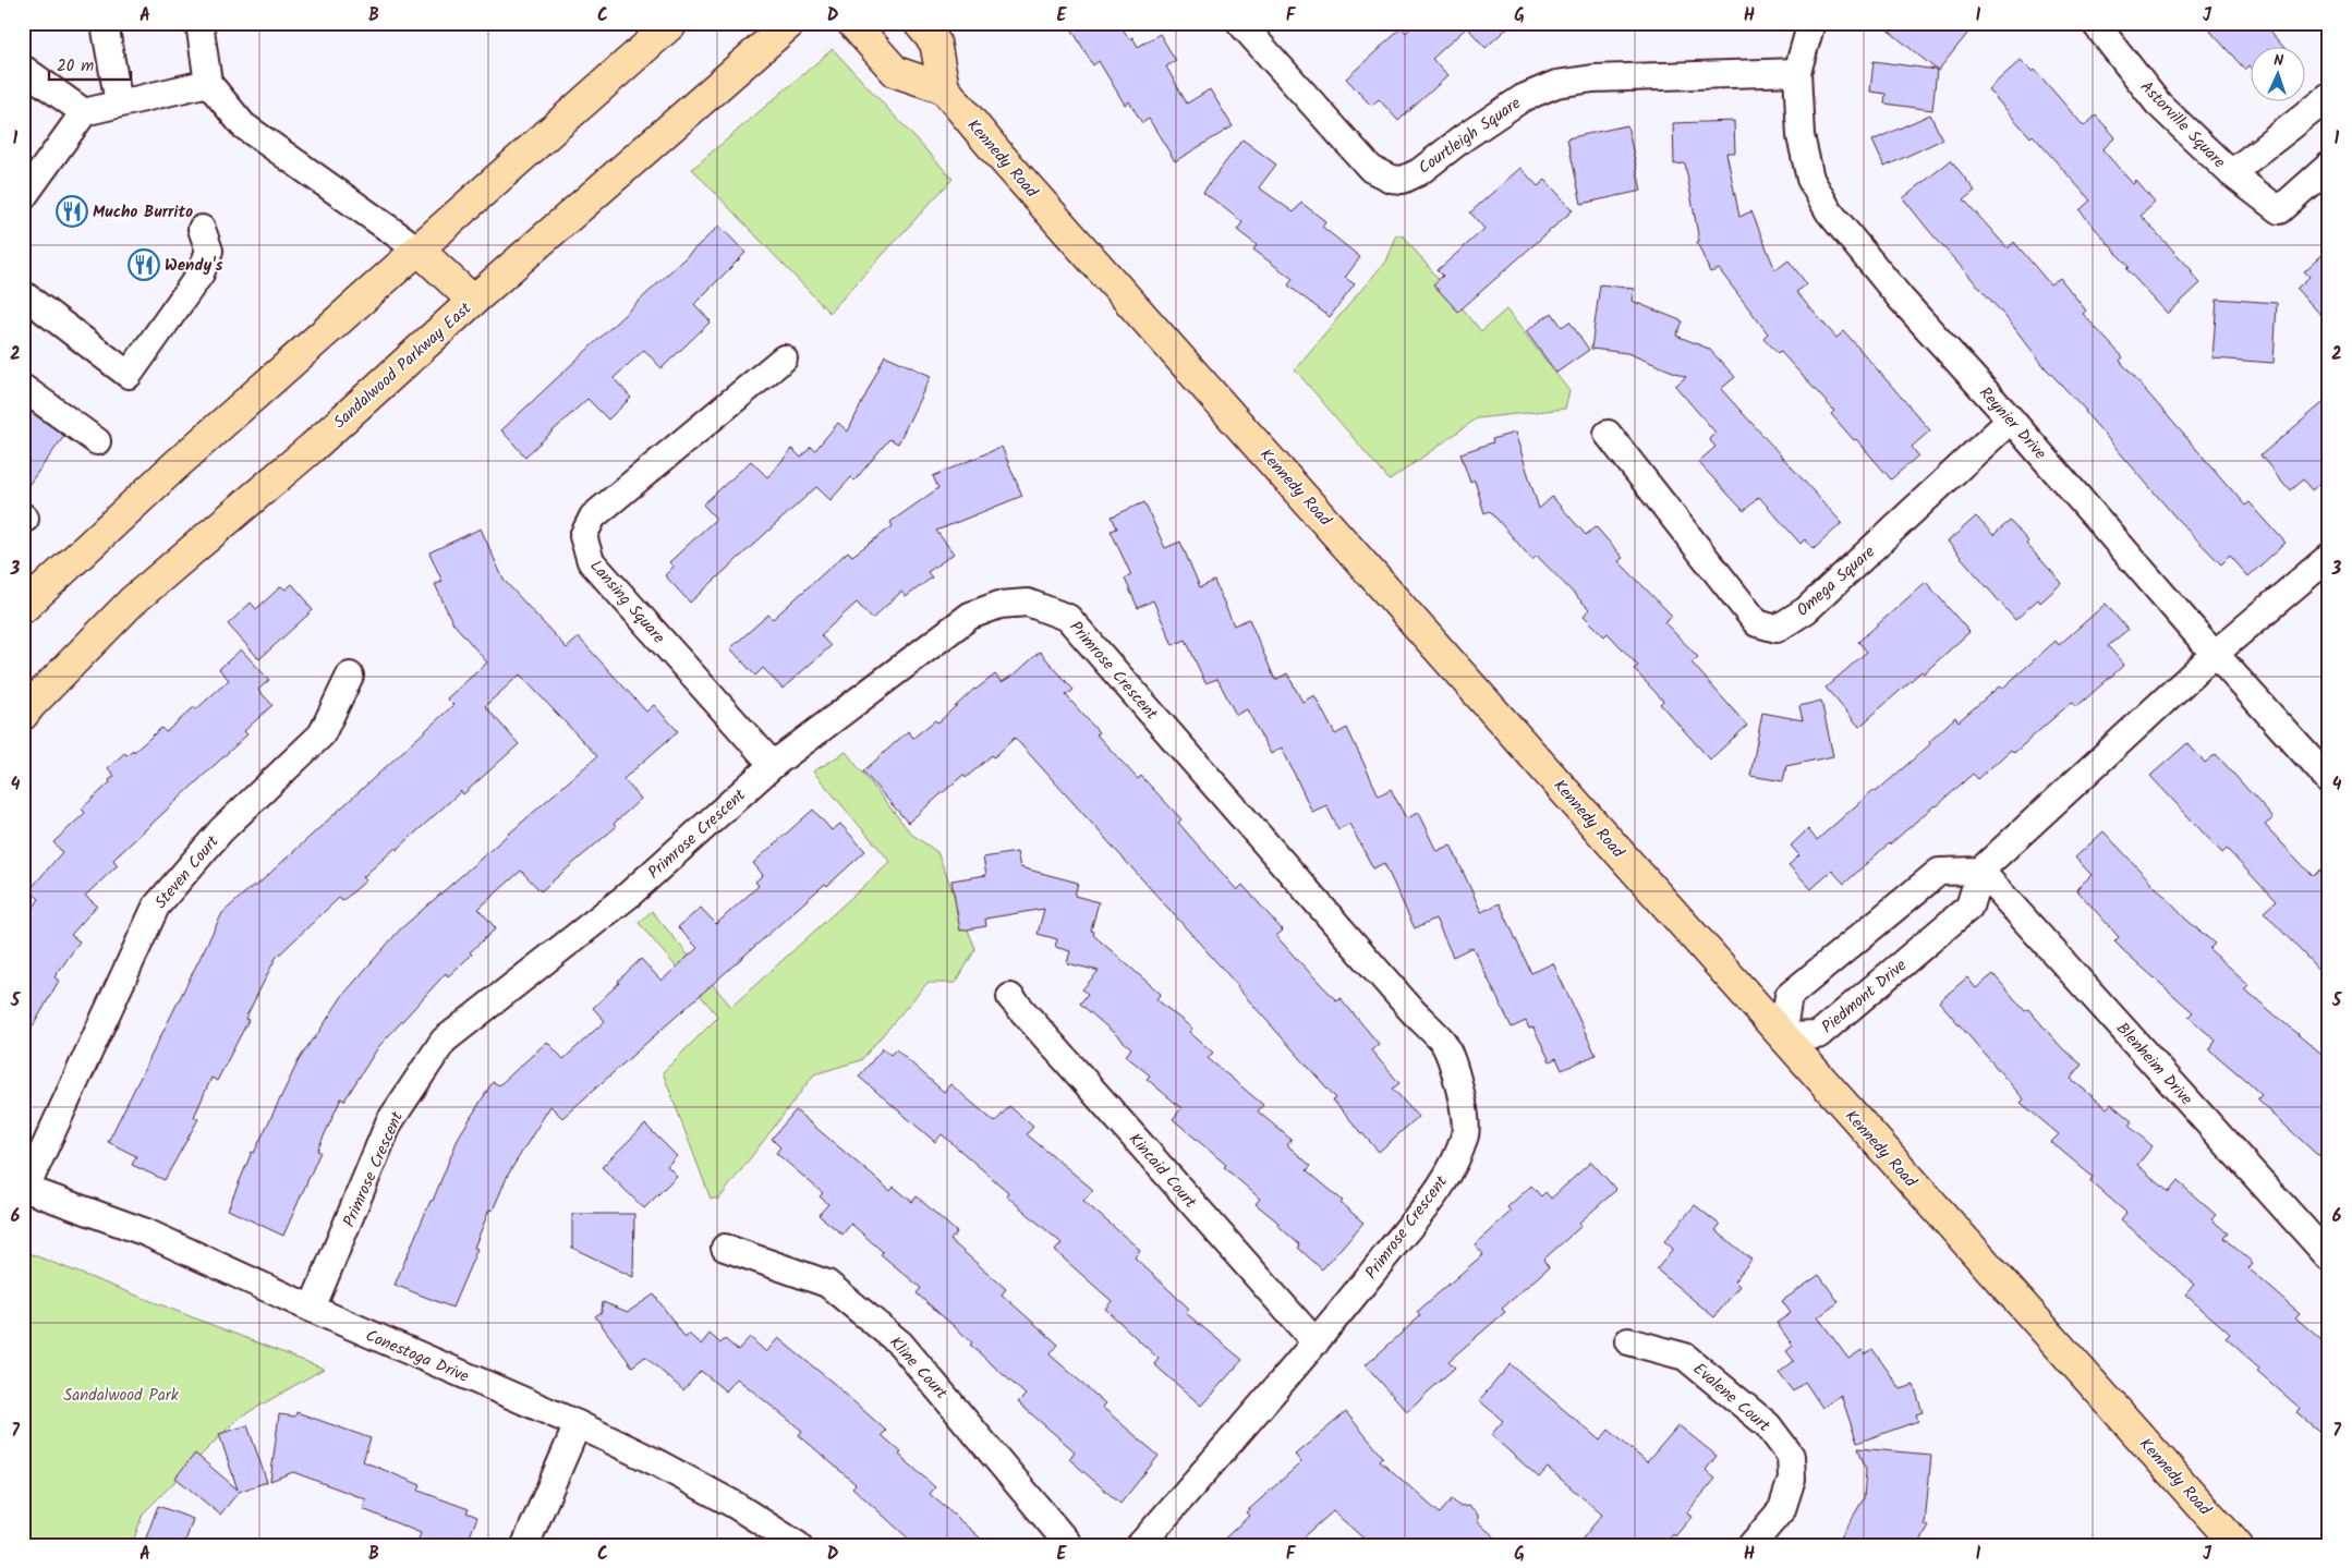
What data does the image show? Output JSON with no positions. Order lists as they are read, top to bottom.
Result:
{
  "streets": {
    "main road": ["Kennedy Road", "Sandalwood Parkway East"],
    "street": [
      "Astorville Square",
      "Courtleigh Square",
      "Reynier Drive",
      "Omega Square",
      "Lansing Square",
      "Primrose Crescent",
      "Steven Court",
      "Piedmont Drive",
      "Blenheim Drive",
      "Kincaid Court",
      "Conestoga Drive",
      "Kline Court",
      "Evalene Court"
    ]
  },
  "crossings": [
    ["Courtleigh Square", "Reynier Drive"],
    ["Kennedy Road", "Piedmont Drive"],
    ["Reynier Drive", "Omega Square"],
    ["Lansing Square", "Primrose Crescent"],
    ["Primrose Crescent", "Kincaid Court"],
    ["Primrose Crescent", "Conestoga Drive"],
    ["Steven Court", "Conestoga Drive"],
    ["Piedmont Drive", "Blenheim Drive"]
  ],
  "parks": ["Sandalwood Park"],
  "places": {
    "restaurant": ["Mucho Burrito", "Wendy's"]
  },
  "scale_bar": "20 m",
  "north": "top",
  "grid": {
    "columns": [
      "A",
      "B",
      "C",
      "D",
      "E",
      "F",
      "G",
      "H",
      "I",
      "J"
    ],
    "rows": [
      "1",
      "2",
      "3",
      "4",
      "5",
      "6",
      "7"
    ]
  }
}
